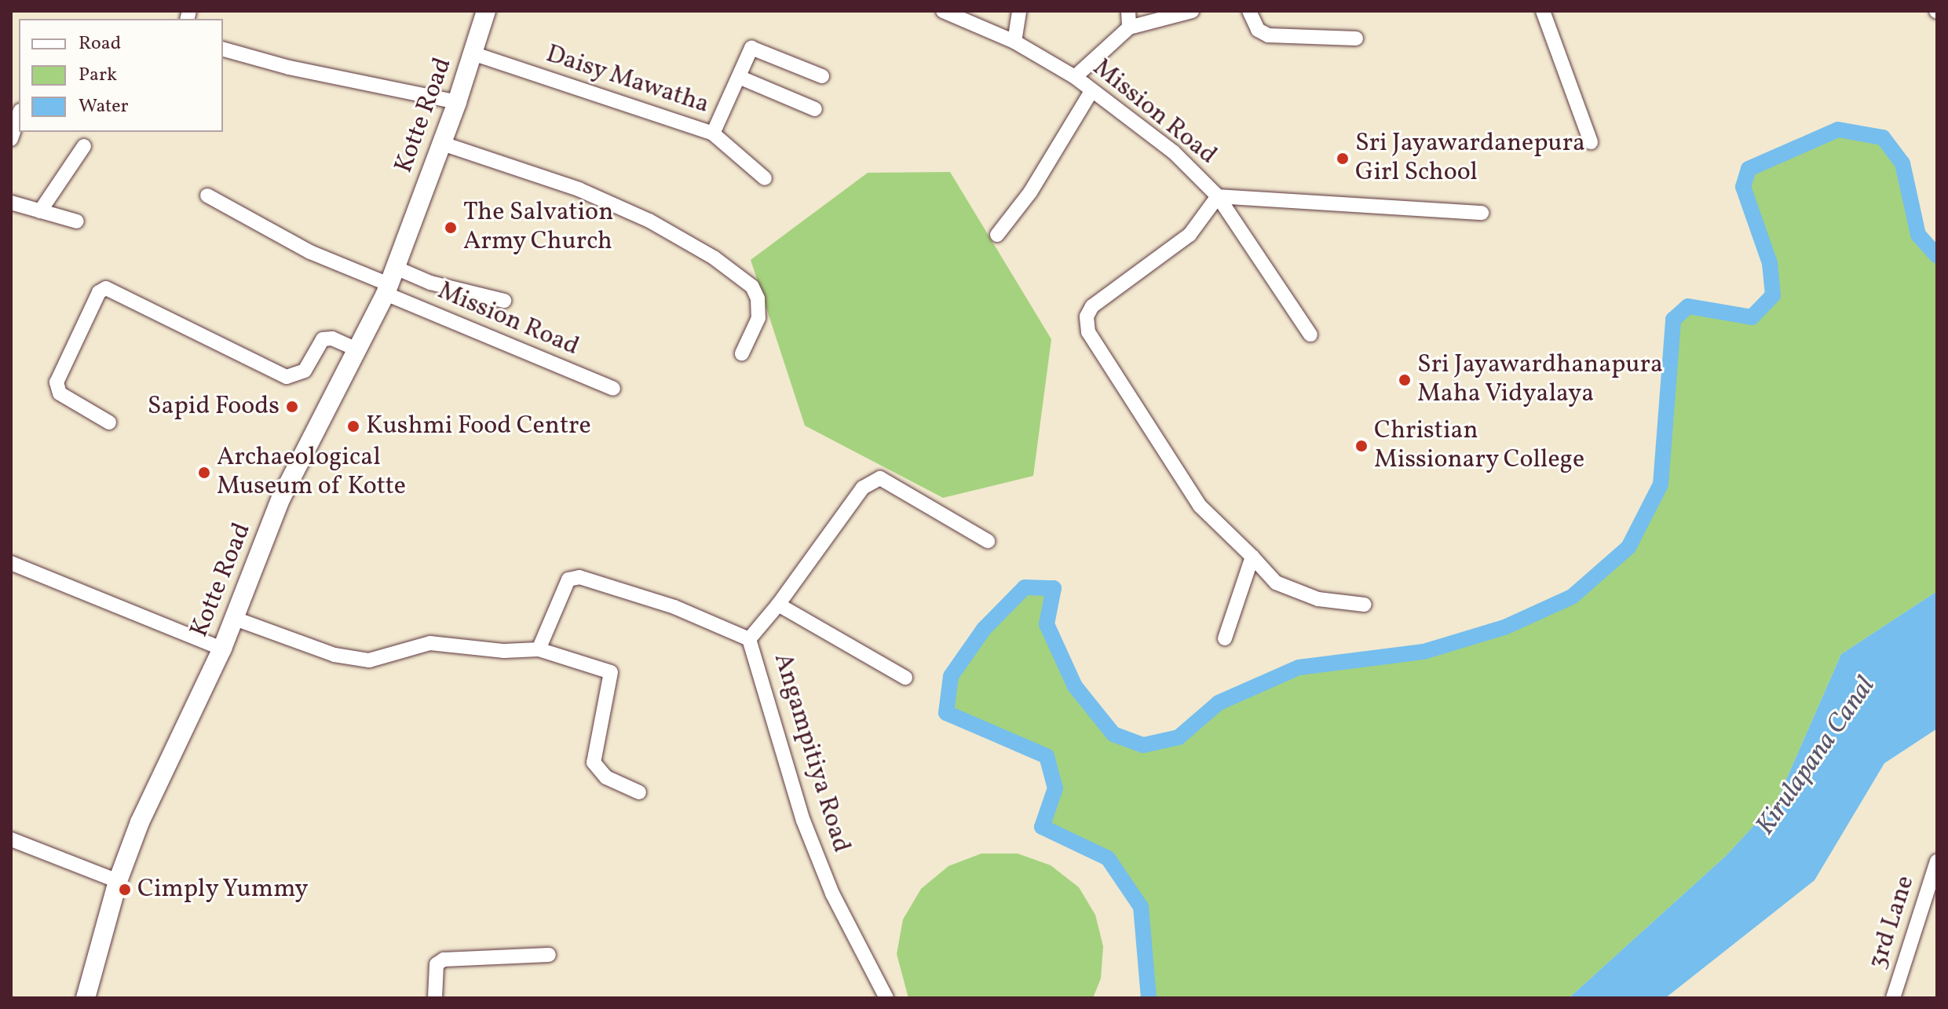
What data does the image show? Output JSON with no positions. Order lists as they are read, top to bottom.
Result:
{
  "streets": {
    "main road": ["Kotte Road"],
    "street": [
      "Daisy Mawatha",
      "Mission Road",
      "Angampitiya Road",
      "3rd Lane"
    ]
  },
  "crossings": [
    ["Daisy Mawatha", "Kotte Road"],
    ["Mission Road", "Kotte Road"]
  ],
  "water": ["Kirulapana Canal"],
  "places": [
    "Sri Jayawardanepura Girl School",
    "The Salvation Army Church",
    "Sri Jayawardhanapura Maha Vidyalaya",
    "Sapid Foods",
    "Kushmi Food Centre",
    "Christian Missionary College",
    "Archaeological Museum of Kotte",
    "Cimply Yummy"
  ],
  "legend": ["Road", "Park", "Water"]
}
